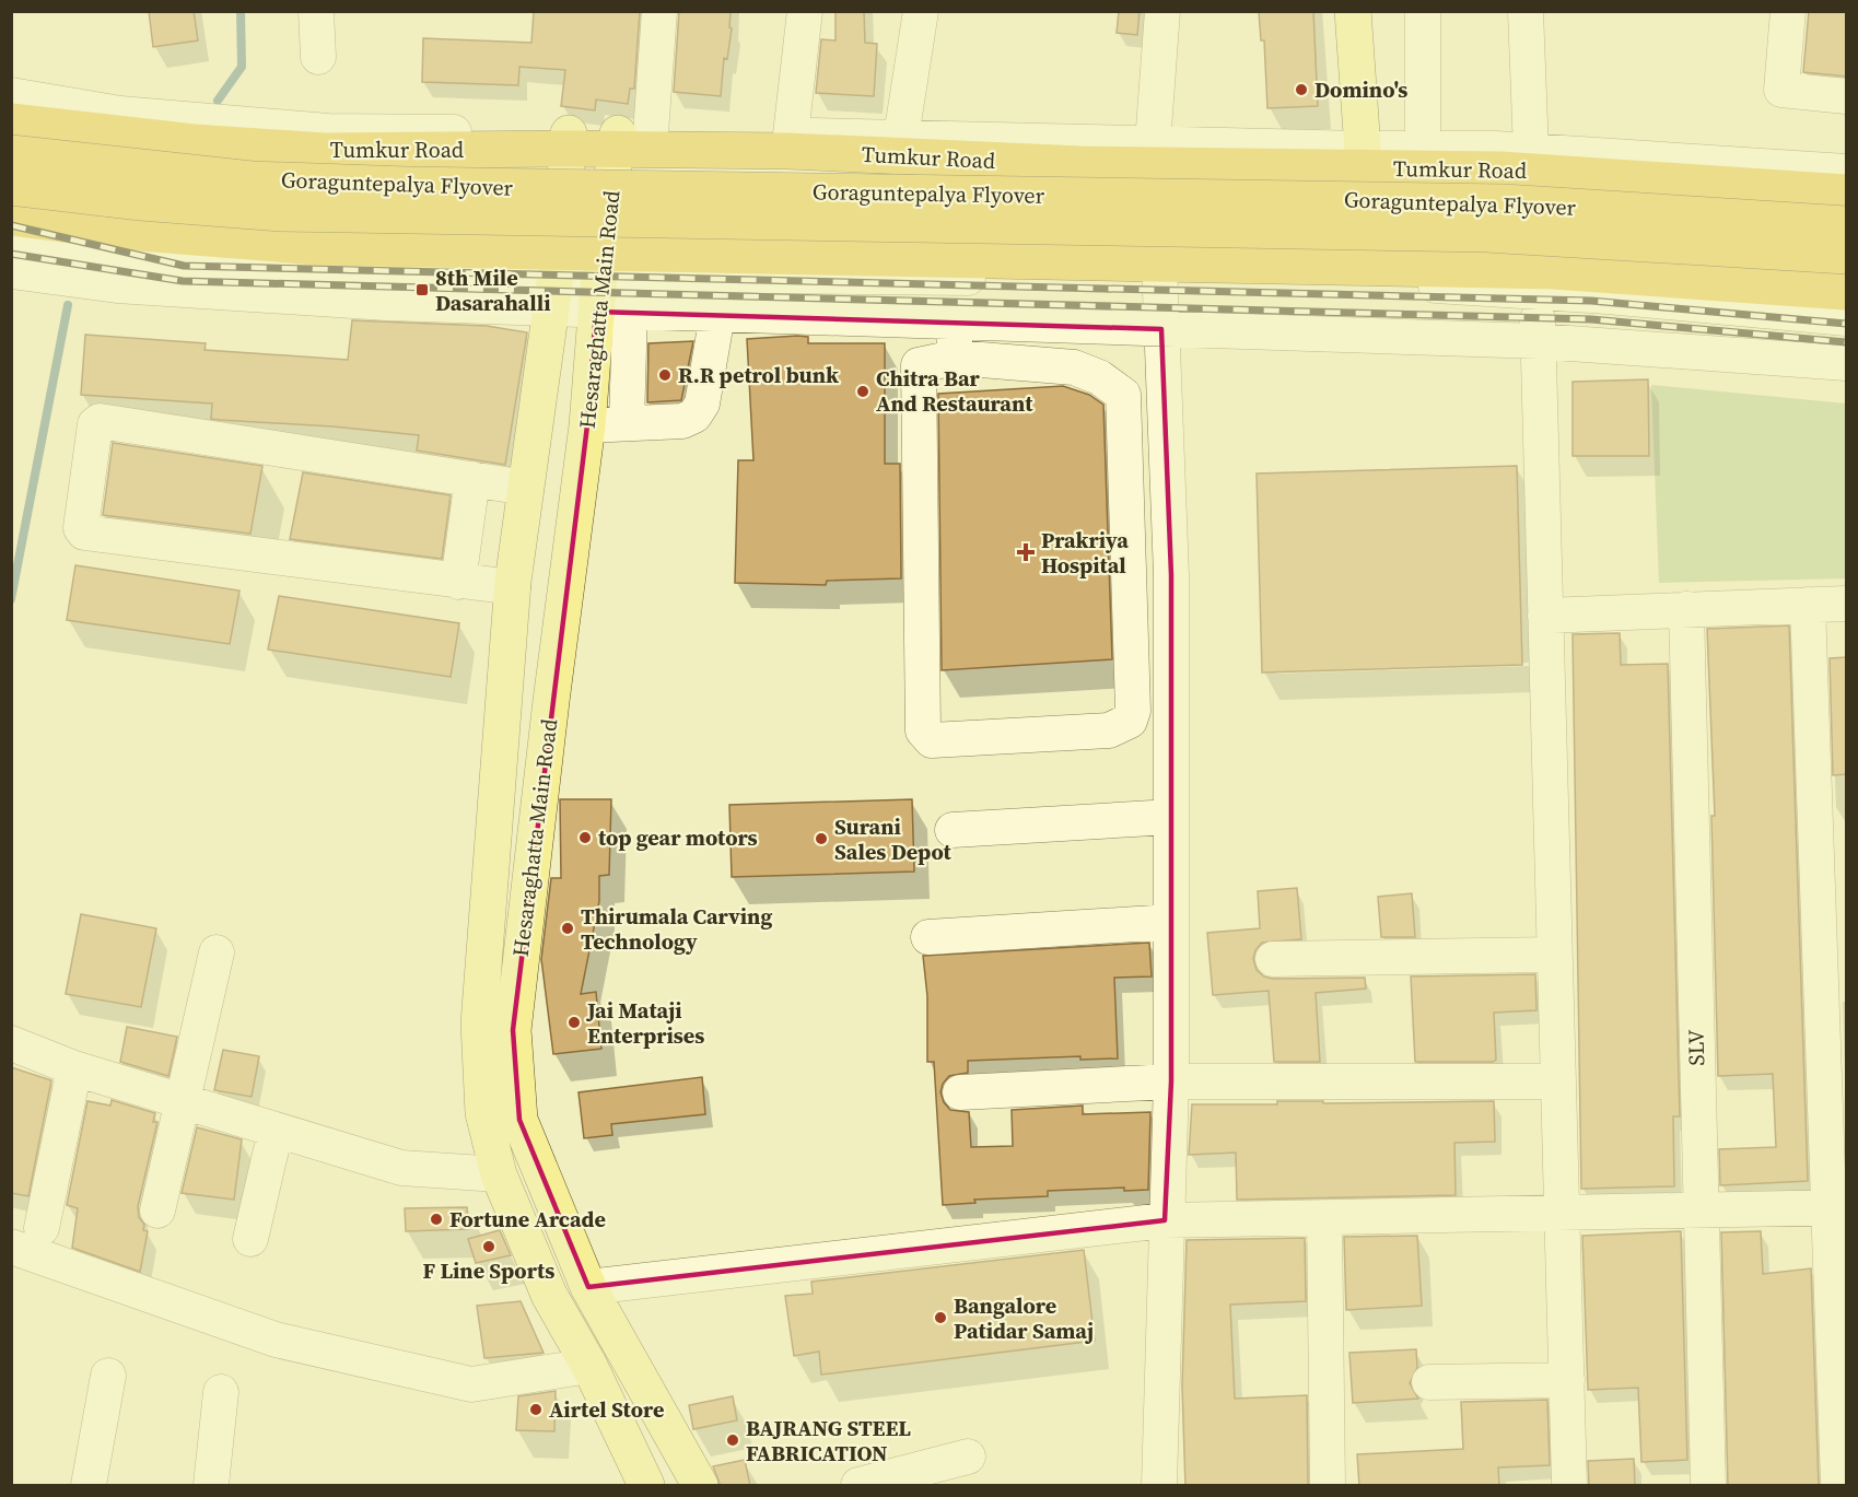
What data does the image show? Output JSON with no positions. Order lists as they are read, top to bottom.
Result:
{
  "streets": {
    "highway": ["Tumkur Road", "Goraguntepalya Flyover"],
    "main road": ["Hesaraghatta Main Road"],
    "street": ["SLV"]
  },
  "crossings": [
    ["Tumkur Road", "Hesaraghatta Main Road"]
  ],
  "places": {
    "other": [
      "Domino's",
      "R.R petrol bunk",
      "Chitra Bar And Restaurant",
      "top gear motors",
      "Surani Sales Depot",
      "Thirumala Carving Technology",
      "Jai Mataji Enterprises",
      "Fortune Arcade",
      "F Line Sports",
      "Bangalore Patidar Samaj",
      "Airtel Store",
      "BAJRANG STEEL FABRICATION"
    ],
    "transit": ["8th Mile Dasarahalli"],
    "health": ["Prakriya Hospital"]
  }
}
